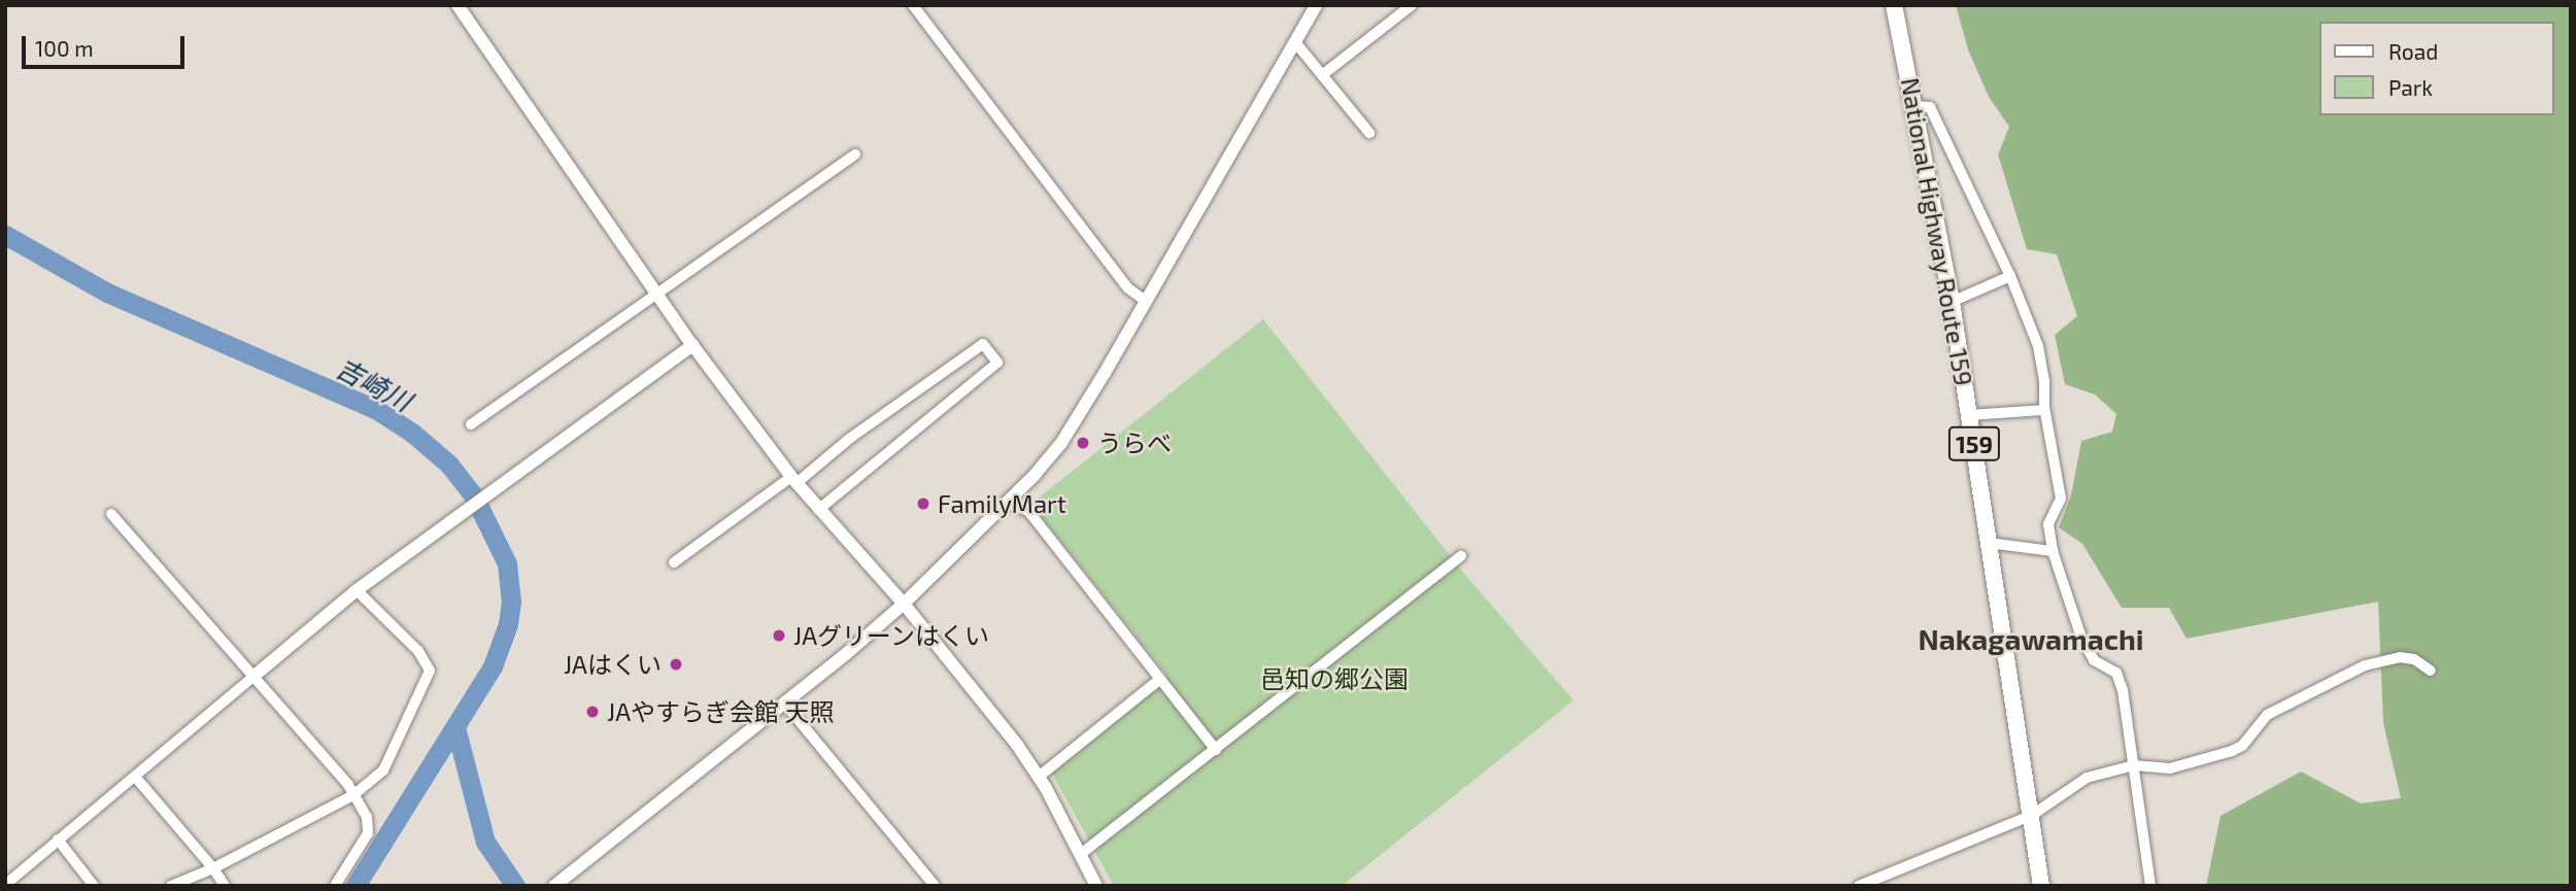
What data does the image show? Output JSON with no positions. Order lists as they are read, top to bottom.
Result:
{
  "streets": {
    "highway": ["National Highway Route 159", "159"]
  },
  "districts": ["Nakagawamachi"],
  "water": ["吉崎川"],
  "parks": ["邑知の郷公園"],
  "places": [
    "うらべ",
    "FamilyMart",
    "JAグリーンはくい",
    "JAはくい",
    "JAやすらぎ会館 天照"
  ],
  "legend": ["Road", "Park"],
  "scale_bar": "100 m"
}
